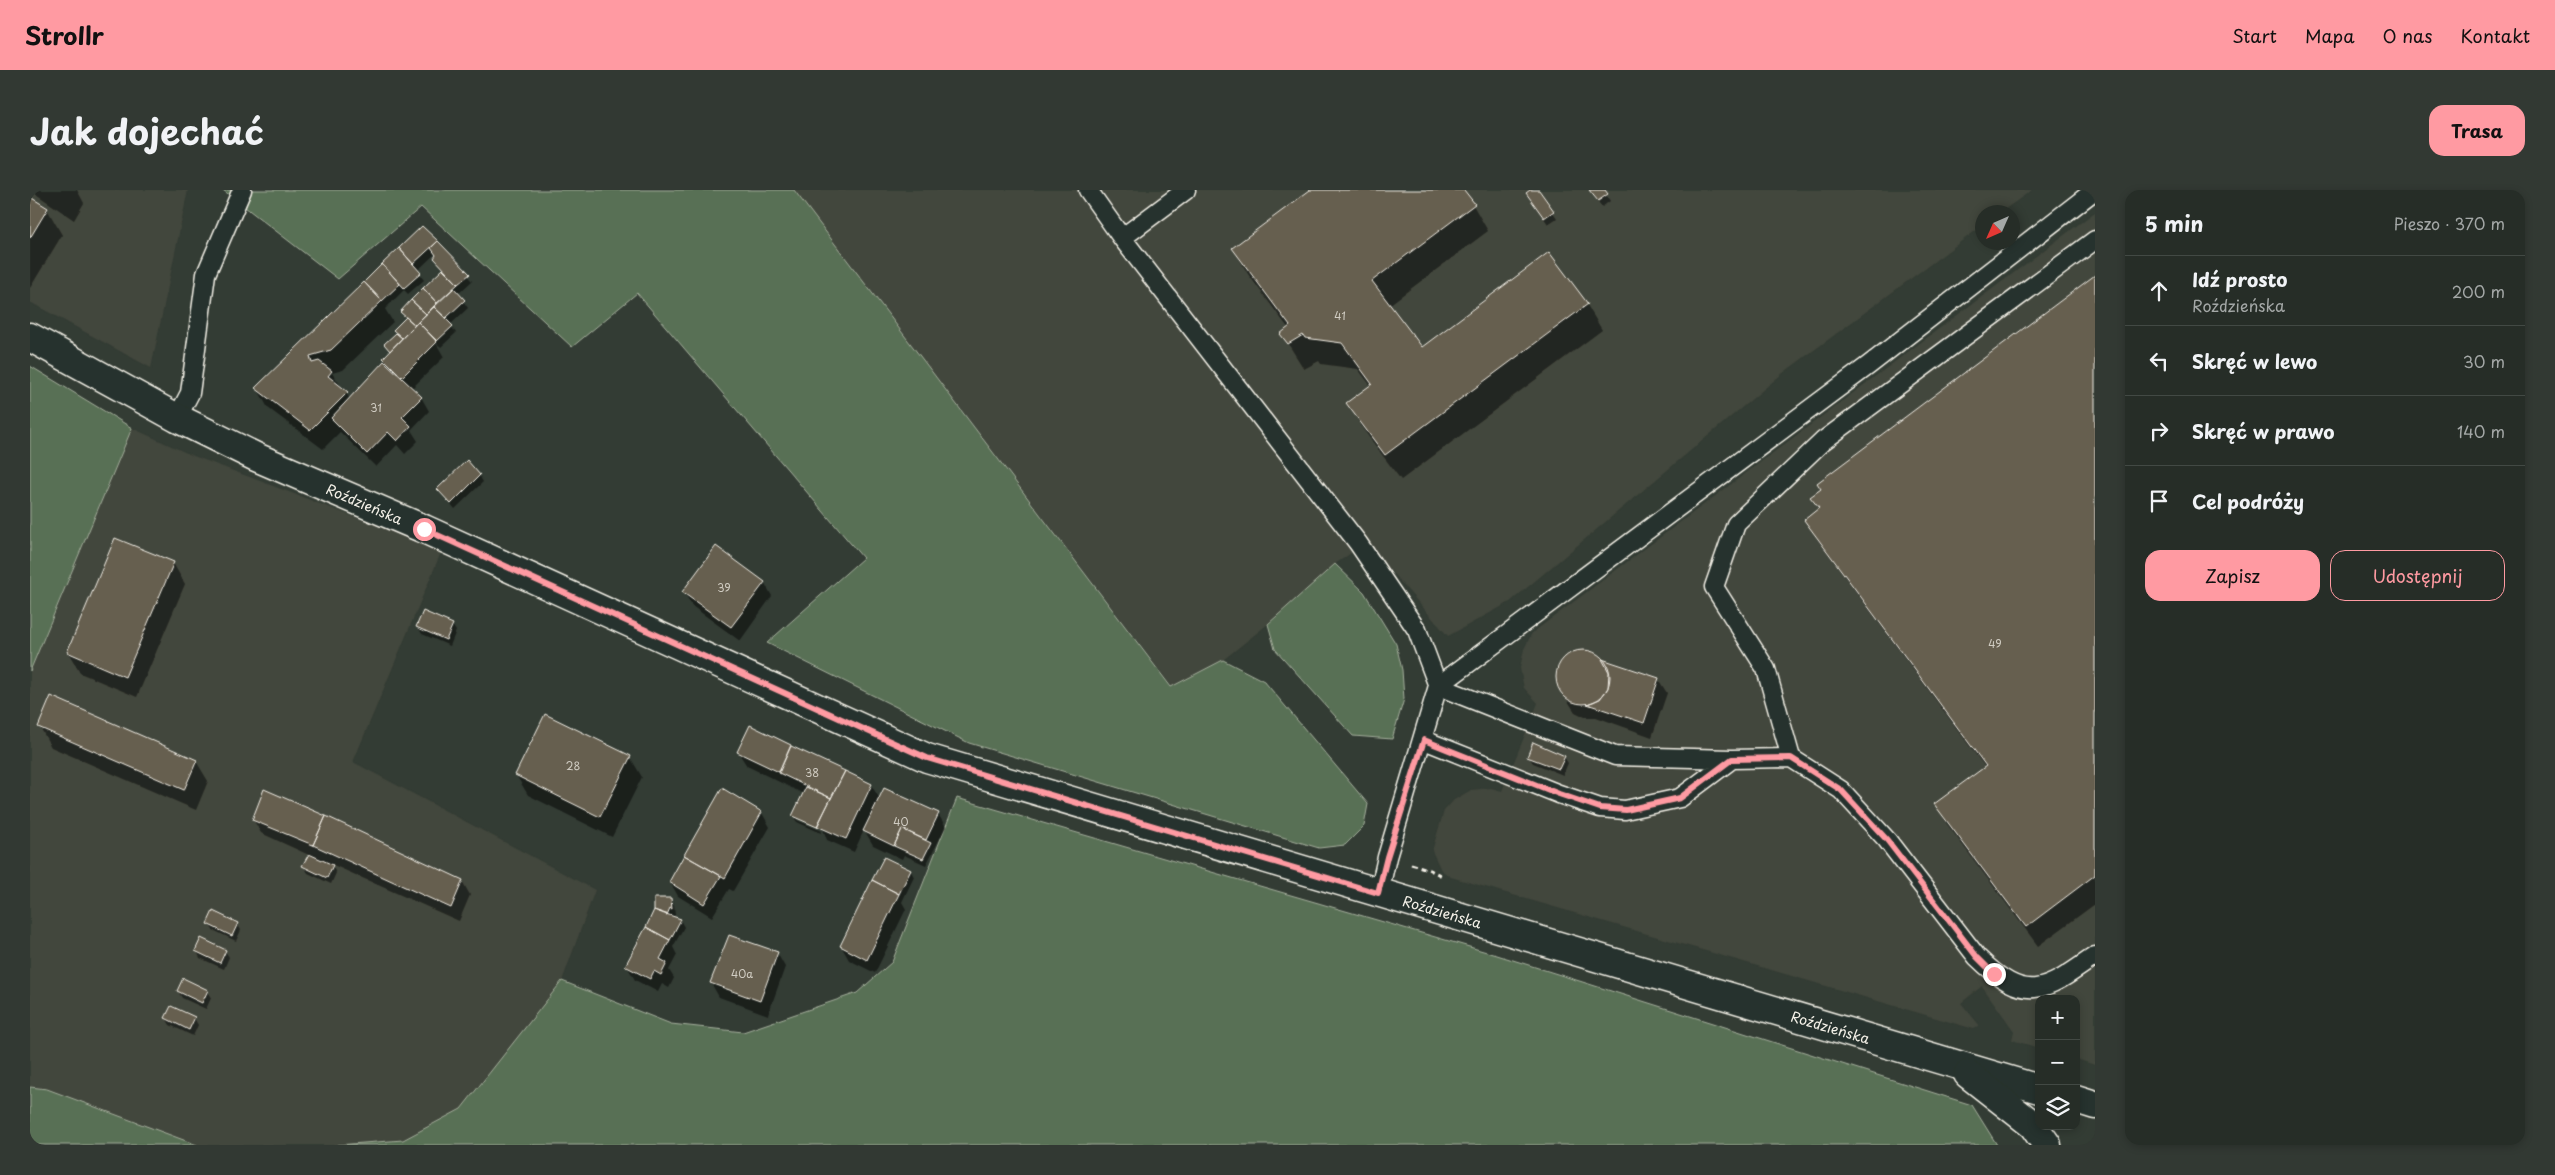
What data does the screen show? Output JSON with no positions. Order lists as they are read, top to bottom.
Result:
{
  "streets": {
    "street": ["Roździeńska"]
  },
  "house_numbers": [
    "41",
    "31",
    "39",
    "49",
    "28",
    "38",
    "40",
    "40a"
  ],
  "north": "bottom left",
  "page": {
    "header": "Strollr",
    "nav": [
      "Start",
      "Mapa",
      "O nas",
      "Kontakt"
    ],
    "title": "Jak dojechać",
    "buttons": [
      "Trasa",
      ["Zapisz", "Udostępnij"]
    ],
    "heading": ["5 min", "Pieszo · 370 m"],
    "list": [
      ["Idź prosto", "Roździeńska", "200 m"],
      ["Skręć w lewo", "30 m"],
      ["Skręć w prawo", "140 m"],
      "Cel podróży"
    ],
    "map_buttons": ["+", "−"]
  }
}
